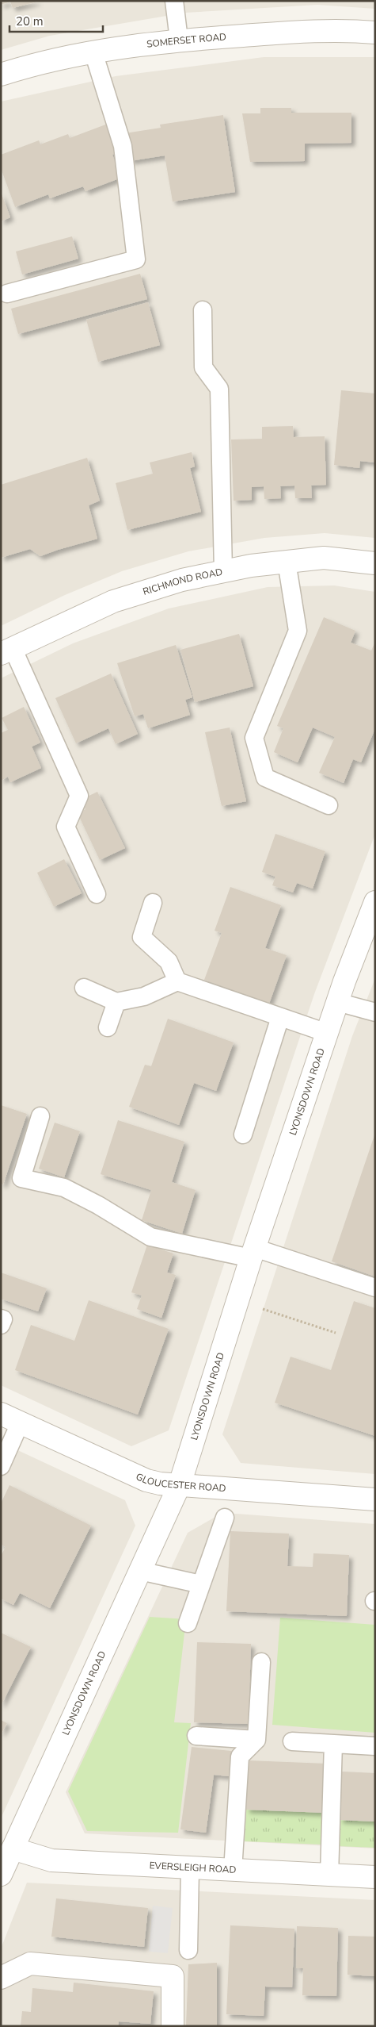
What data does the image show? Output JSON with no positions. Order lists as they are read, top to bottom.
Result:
{
  "streets": {
    "street": [
      "SOMERSET ROAD",
      "RICHMOND ROAD",
      "LYONSDOWN ROAD",
      "GLOUCESTER ROAD",
      "EVERSLEIGH ROAD"
    ]
  },
  "crossings": [
    ["LYONSDOWN ROAD", "GLOUCESTER ROAD"],
    ["LYONSDOWN ROAD", "EVERSLEIGH ROAD"]
  ],
  "scale_bar": "20 m"
}
